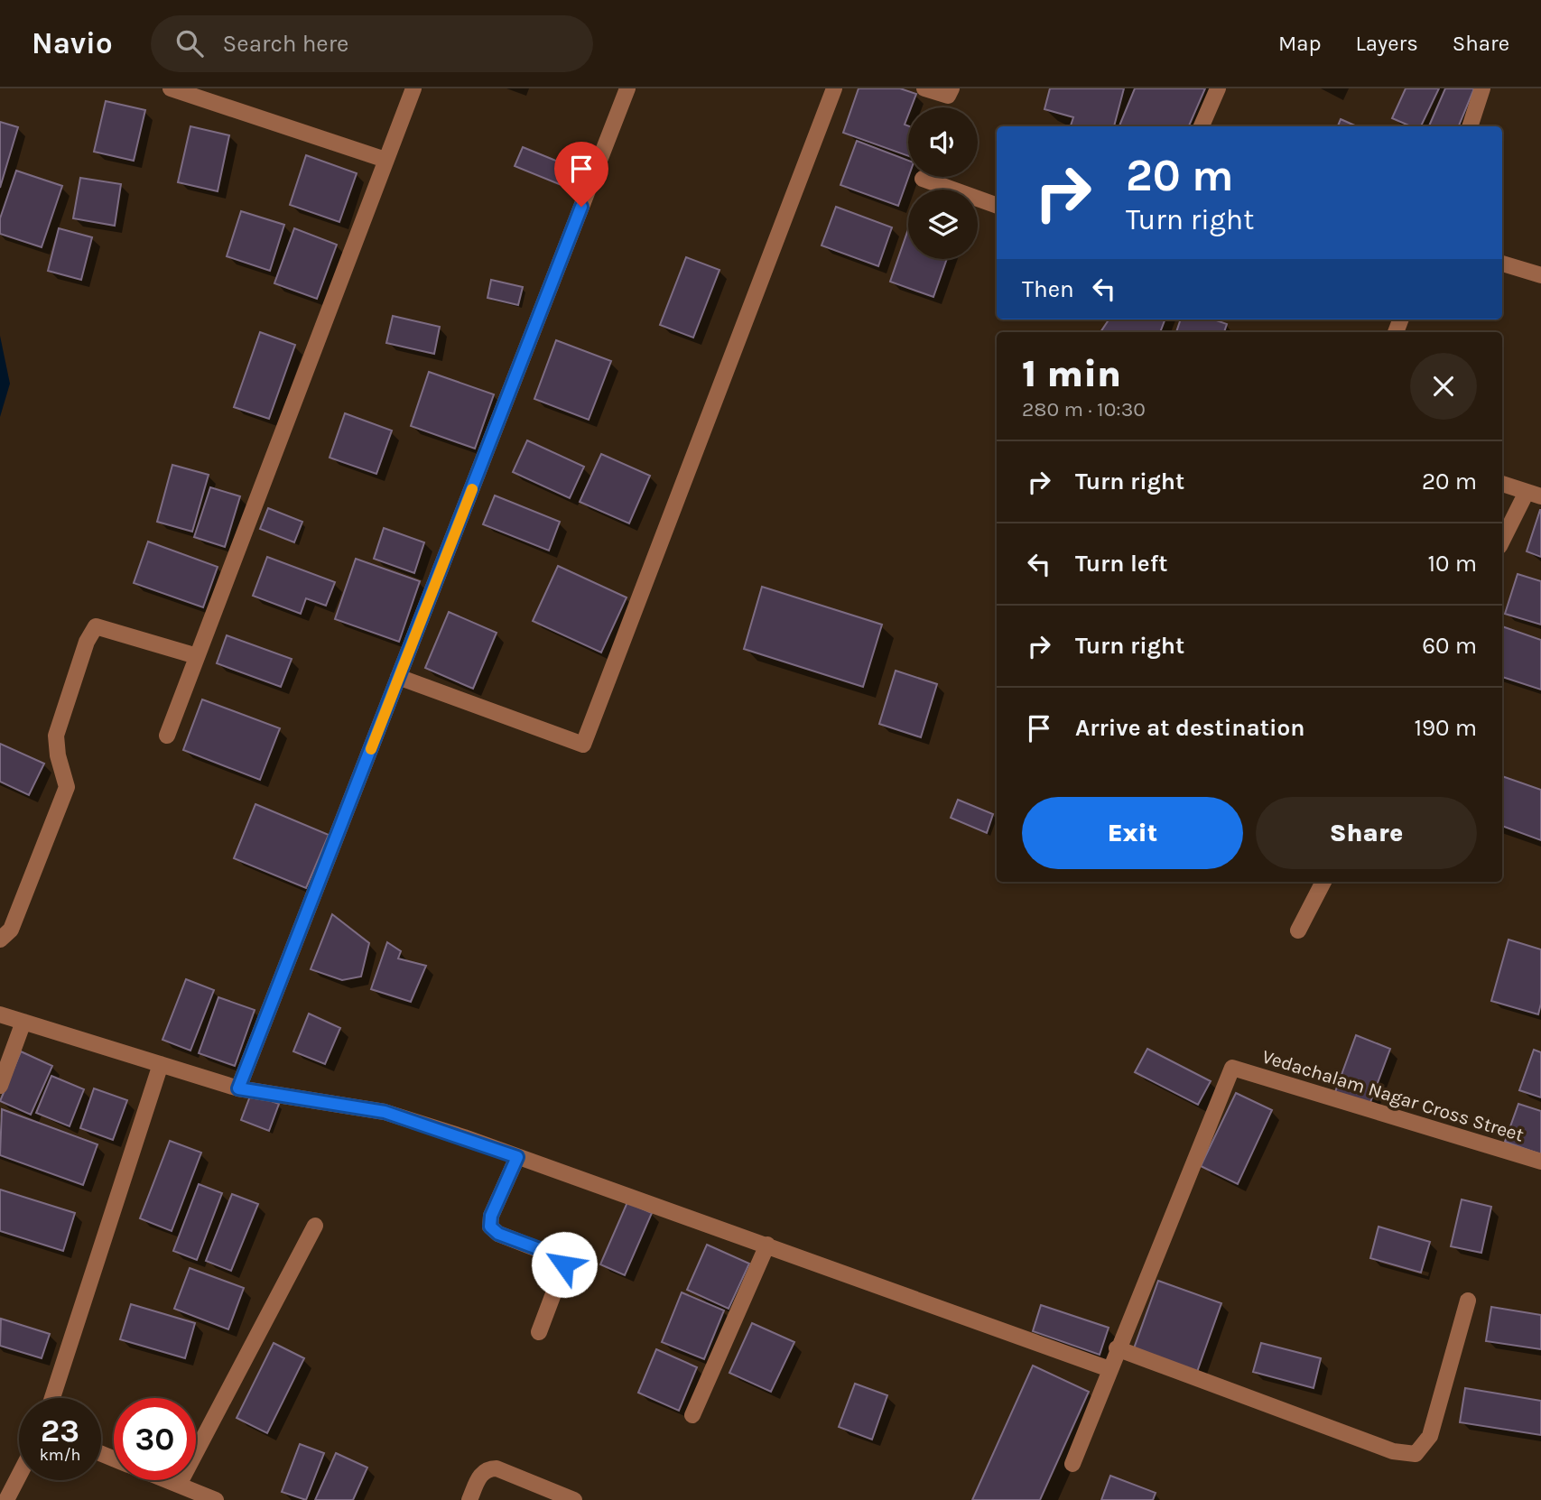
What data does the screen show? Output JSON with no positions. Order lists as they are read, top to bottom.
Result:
{
  "streets": {
    "street": ["Vedachalam Nagar Cross Street"]
  },
  "page": {
    "header": "Navio",
    "search": "Search here",
    "nav": ["Map", "Layers", "Share"],
    "turn": ["20 m", "Turn right"],
    "then": "Then",
    "heading": ["1 min", "280 m · 10:30"],
    "list": [
      {
        "name": "Turn right",
        "value": "20 m"
      },
      {
        "name": "Turn left",
        "value": "10 m"
      },
      {
        "name": "Turn right",
        "value": "60 m"
      },
      {
        "name": "Arrive at destination",
        "value": "190 m"
      }
    ],
    "buttons": ["Exit", "Share"],
    "speed": "23 km/h",
    "limit": "30"
  }
}
